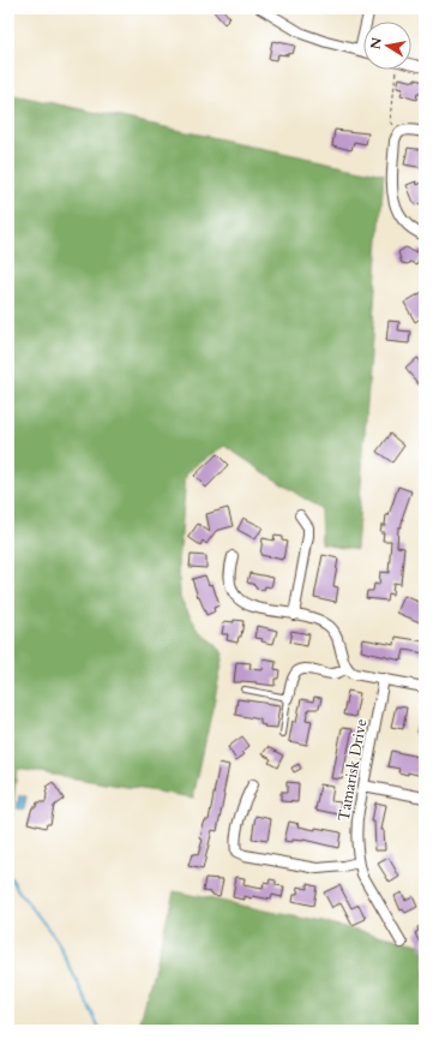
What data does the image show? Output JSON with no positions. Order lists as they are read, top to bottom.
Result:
{
  "streets": {
    "street": ["Tamarisk Drive"]
  },
  "north": "left"
}
